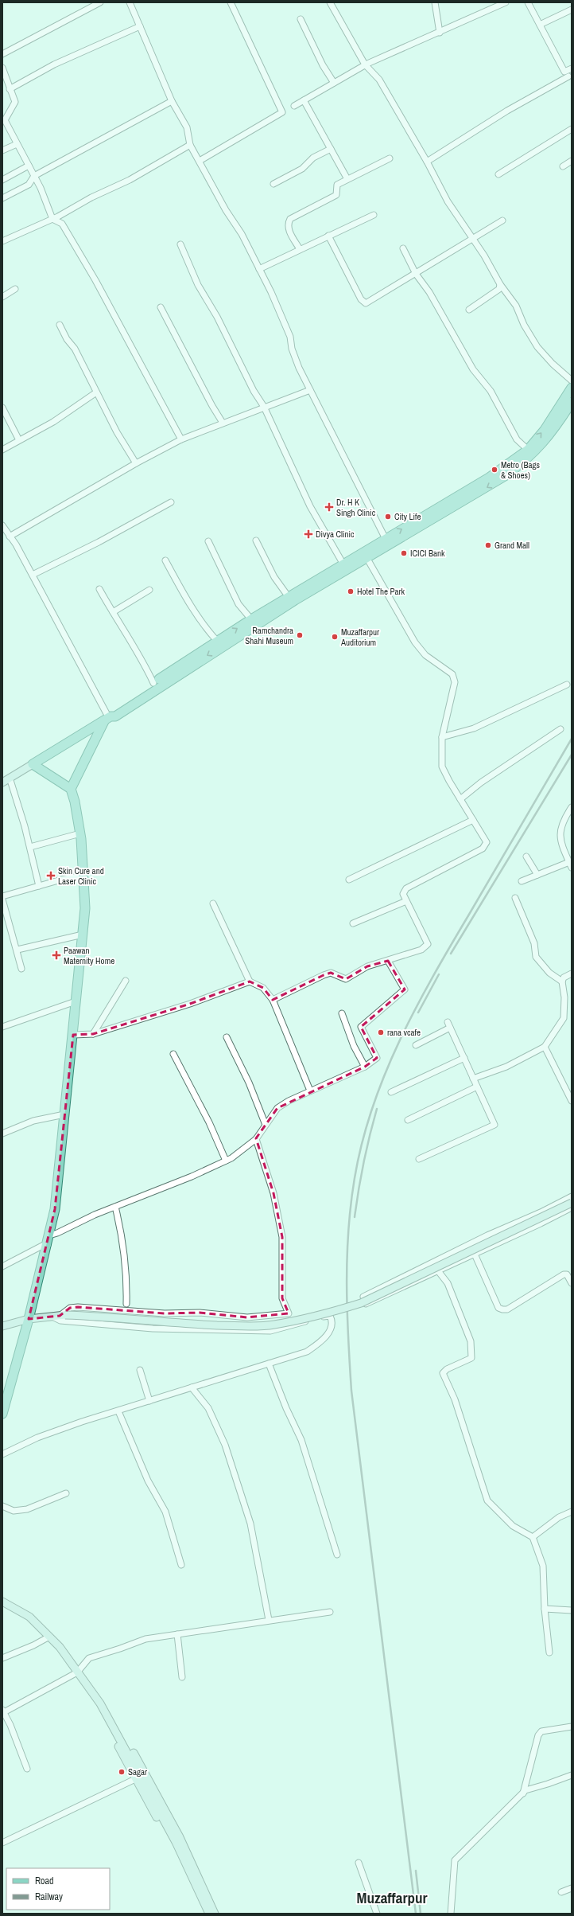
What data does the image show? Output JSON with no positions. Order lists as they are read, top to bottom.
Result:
{
  "districts": ["Muzaffarpur"],
  "places": {
    "other": [
      "Metro (Bags & Shoes)",
      "City Life",
      "Grand Mall",
      "ICICI Bank",
      "Hotel The Park",
      "Ramchandra Shahi Museum",
      "Muzaffarpur Auditorium",
      "rana vcafe",
      "Sagar"
    ],
    "health": [
      "Dr. H K Singh Clinic",
      "Divya Clinic",
      "Skin Cure and Laser Clinic",
      "Paawan Maternity Home"
    ]
  },
  "legend": ["Road", "Railway"]
}
